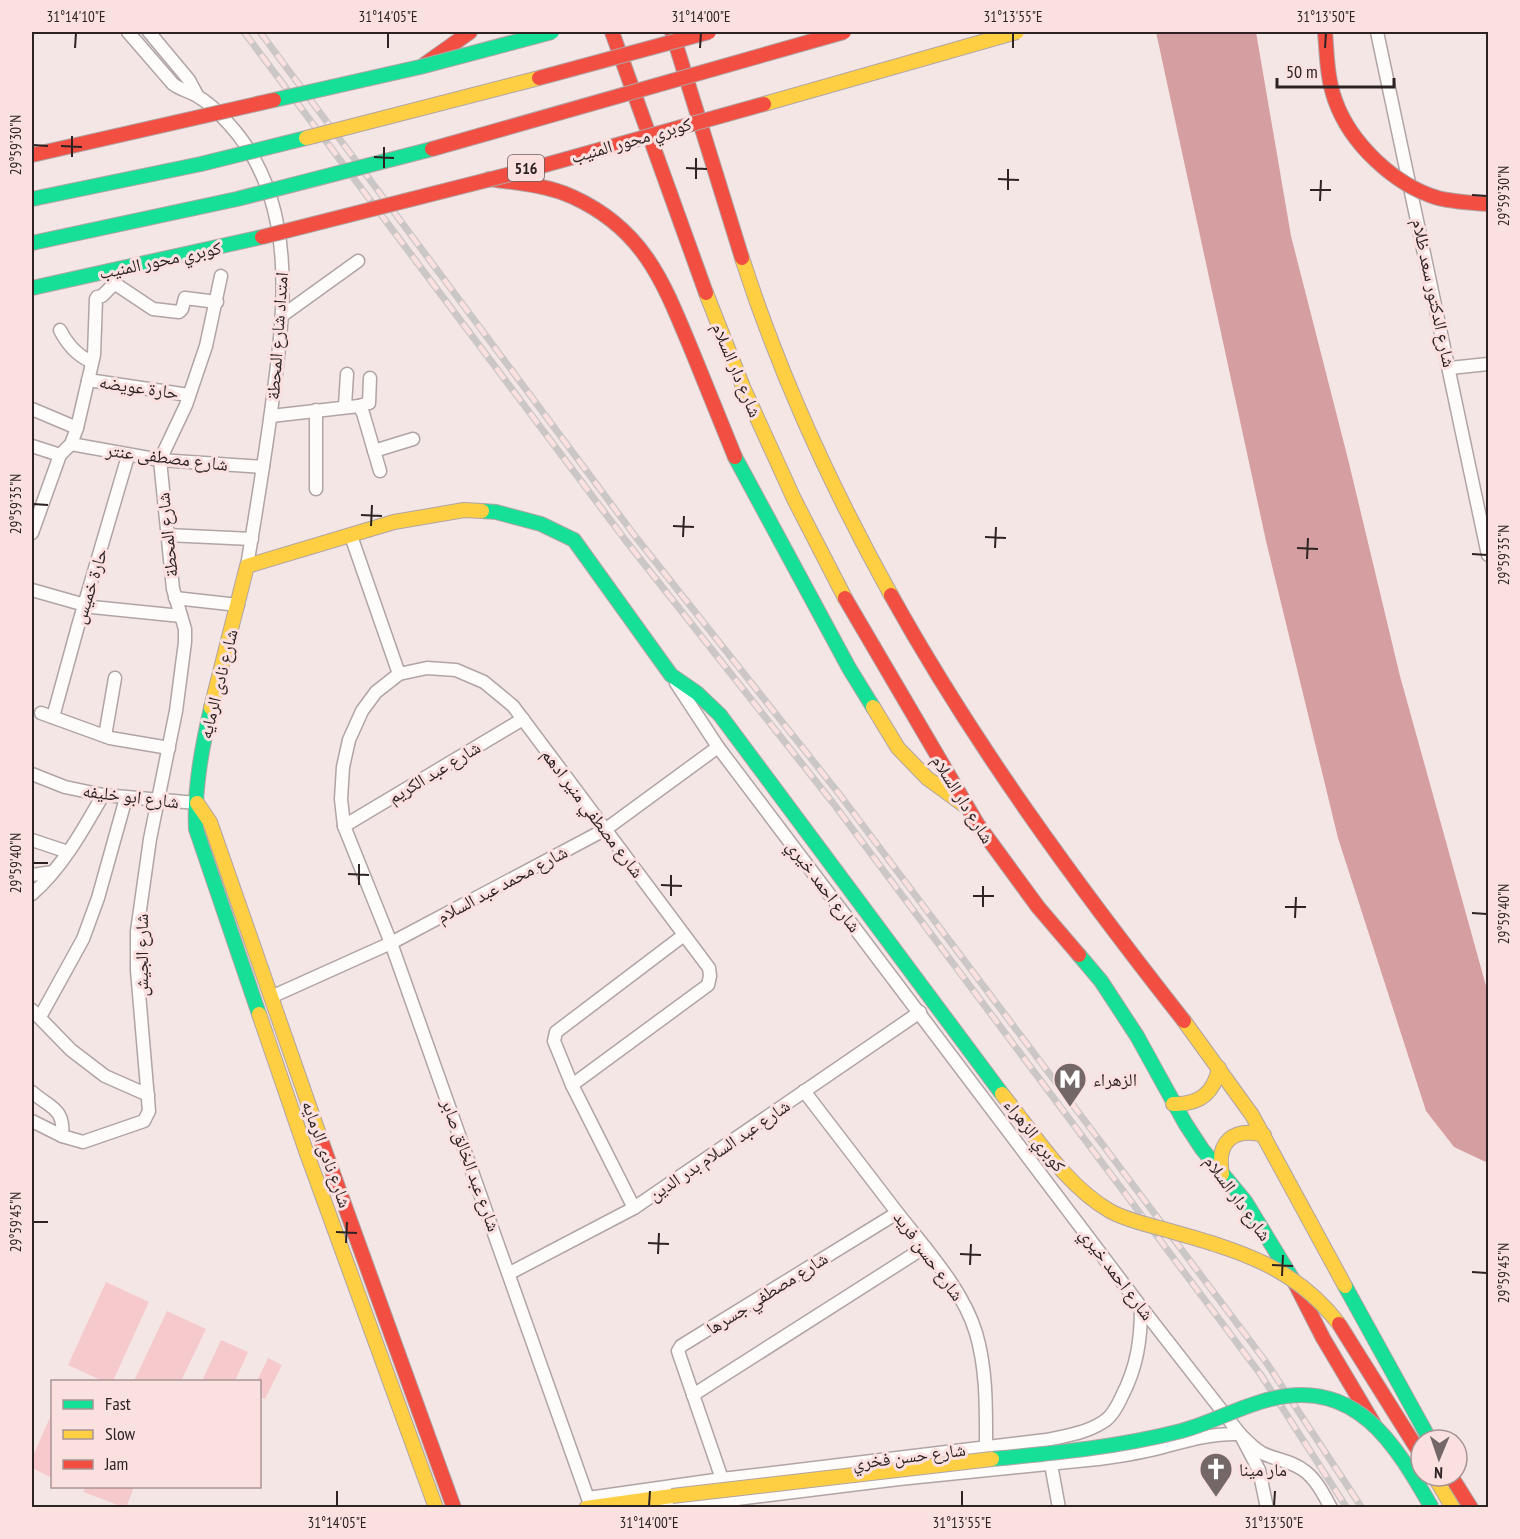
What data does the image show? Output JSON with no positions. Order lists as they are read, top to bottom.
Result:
{
  "streets": {
    "main road": [
      "كوبري محور المنيب",
      "516",
      "شارع دار السلام",
      "شارع نادى الرمايه",
      "شارع احمد خيري",
      "كوبري الزهراء"
    ],
    "street": [
      "شارع الدكتور سعد ظلام",
      "امتداد شارع المحطة",
      "حارة عويضه",
      "شارع مصطفى عنتر",
      "شارع المحطة",
      "حارة خميس",
      "شارع عبد الكريم",
      "شارع ابو خليفه",
      "شارع مصطفي منير ادهم",
      "شارع محمد عبد السلام",
      "شارع الجيش",
      "شارع عبد السلام بدر الدين",
      "شارع عبد الخالق صابر",
      "شارع حسن فريد",
      "شارع مصطفي جسرها",
      "شارع حسن فخري"
    ]
  },
  "crossings": [
    ["امتداد شارع المحطة", "شارع مصطفى عنتر"],
    ["امتداد شارع المحطة", "شارع نادى الرمايه"],
    ["امتداد شارع المحطة", "شارع احمد خيري"],
    ["حارة عويضه", "شارع المحطة"],
    ["شارع مصطفى عنتر", "شارع المحطة"],
    ["شارع مصطفى عنتر", "حارة خميس"],
    ["شارع المحطة", "شارع ابو خليفه"],
    ["شارع المحطة", "شارع الجيش"],
    ["شارع نادى الرمايه", "شارع ابو خليفه"],
    ["شارع نادى الرمايه", "شارع محمد عبد السلام"],
    ["شارع نادى الرمايه", "شارع احمد خيري"],
    ["شارع عبد الكريم", "شارع مصطفي منير ادهم"],
    ["شارع عبد الكريم", "شارع عبد الخالق صابر"],
    ["شارع ابو خليفه", "شارع الجيش"],
    ["شارع مصطفي منير ادهم", "شارع محمد عبد السلام"],
    ["شارع مصطفي منير ادهم", "شارع عبد الخالق صابر"],
    ["شارع محمد عبد السلام", "شارع احمد خيري"],
    ["شارع محمد عبد السلام", "شارع عبد الخالق صابر"],
    ["شارع احمد خيري", "كوبري الزهراء"],
    ["شارع احمد خيري", "شارع عبد السلام بدر الدين"],
    ["شارع احمد خيري", "شارع حسن فخري"],
    ["شارع عبد السلام بدر الدين", "شارع عبد الخالق صابر"],
    ["شارع عبد السلام بدر الدين", "شارع حسن فريد"],
    ["شارع عبد الخالق صابر", "شارع حسن فخري"],
    ["شارع حسن فريد", "شارع مصطفي جسرها"],
    ["شارع حسن فريد", "شارع حسن فخري"],
    ["شارع مصطفي جسرها", "شارع حسن فخري"]
  ],
  "places": {
    "metro station": ["الزهراء"],
    "church": ["مار مينا"]
  },
  "legend": ["Fast", "Slow", "Jam"],
  "scale_bar": "50 m",
  "north": "bottom",
  "coordinates": [
    "31°14'10\"E",
    "31°14'05\"E",
    "31°14'00\"E",
    "31°13'55\"E",
    "31°13'50\"E",
    "29°59'30\"N",
    "29°59'35\"N",
    "29°59'40\"N",
    "29°59'45\"N"
  ]
}
